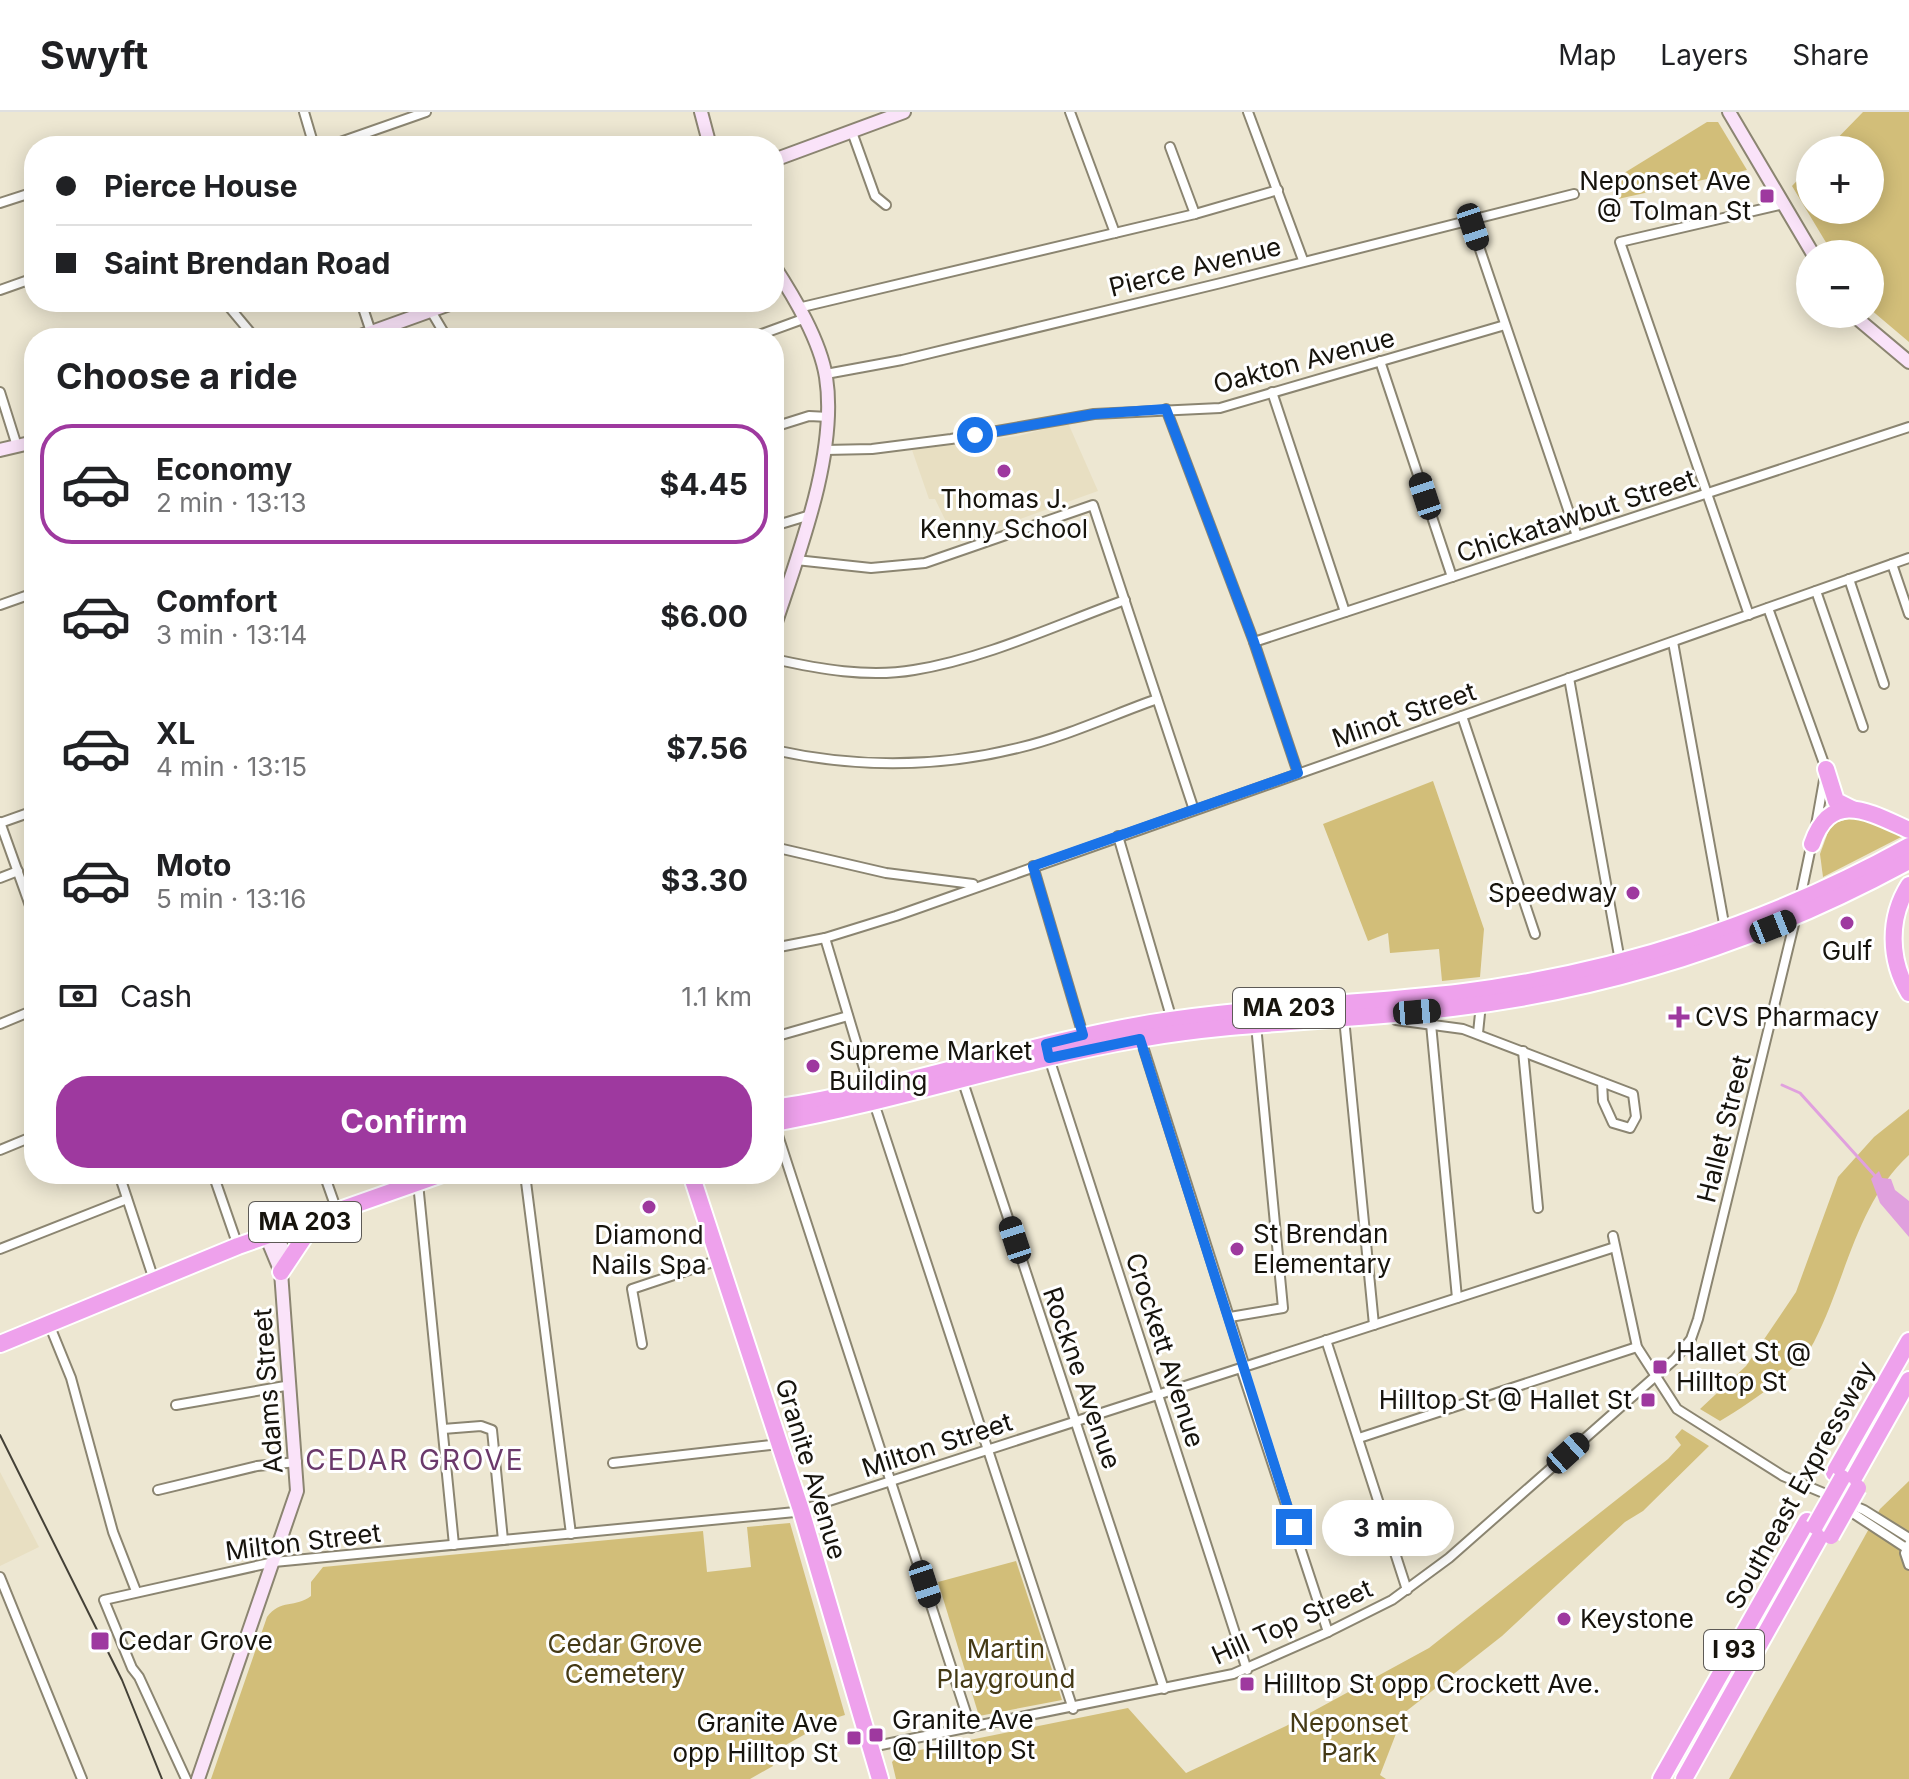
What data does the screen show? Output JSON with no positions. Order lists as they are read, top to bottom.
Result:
{
  "streets": {
    "highway": [
      "MA 203",
      "Granite Avenue",
      "Southeast Expressway",
      "I 93"
    ],
    "main road": ["Adams Street"],
    "street": [
      "Pierce Avenue",
      "Oakton Avenue",
      "Chickatawbut Street",
      "Minot Street",
      "Hallet Street",
      "Crockett Avenue",
      "Rockne Avenue",
      "Milton Street",
      "Hill Top Street"
    ]
  },
  "crossings": [
    ["MA 203", "Hallet Street"],
    ["MA 203", "Crockett Avenue"],
    ["MA 203", "Rockne Avenue"],
    ["MA 203", "Adams Street"],
    ["Hallet Street", "Hill Top Street"],
    ["Crockett Avenue", "Milton Street"],
    ["Crockett Avenue", "Hill Top Street"],
    ["Rockne Avenue", "Milton Street"],
    ["Rockne Avenue", "Hill Top Street"],
    ["Adams Street", "Milton Street"],
    ["Milton Street", "Granite Avenue"],
    ["Granite Avenue", "Hill Top Street"],
    ["Southeast Expressway", "I 93"]
  ],
  "districts": ["CEDAR GROVE"],
  "parks": ["Cedar Grove Cemetery", "Martin Playground", "Neponset Park"],
  "places": {
    "transit": [
      "Neponset Ave @ Tolman St",
      "Hallet St @ Hilltop St",
      "Hilltop St @ Hallet St",
      "Cedar Grove",
      "Hilltop St opp Crockett Ave.",
      "Granite Ave @ Hilltop St",
      "Granite Ave opp Hilltop St"
    ],
    "other": [
      "Thomas J. Kenny School",
      "Speedway",
      "Gulf",
      "Supreme Market Building",
      "Diamond Nails Spa",
      "St Brendan Elementary",
      "Keystone"
    ],
    "health": ["CVS Pharmacy"]
  },
  "page": {
    "header": "Swyft",
    "nav": ["Map", "Layers", "Share"],
    "map_buttons": ["+", "−"],
    "banner": ["Pierce House", "Saint Brendan Road"],
    "heading": "Choose a ride",
    "list": [
      {
        "name": "Economy",
        "note": "2 min · 13:13",
        "value": "$4.45"
      },
      {
        "name": "Comfort",
        "note": "3 min · 13:14",
        "value": "$6.00"
      },
      {
        "name": "XL",
        "note": "4 min · 13:15",
        "value": "$7.56"
      },
      {
        "name": "Moto",
        "note": "5 min · 13:16",
        "value": "$3.30"
      }
    ],
    "pay": ["Cash", "1.1 km"],
    "buttons": "Confirm",
    "bubble": "3 min"
  }
}
